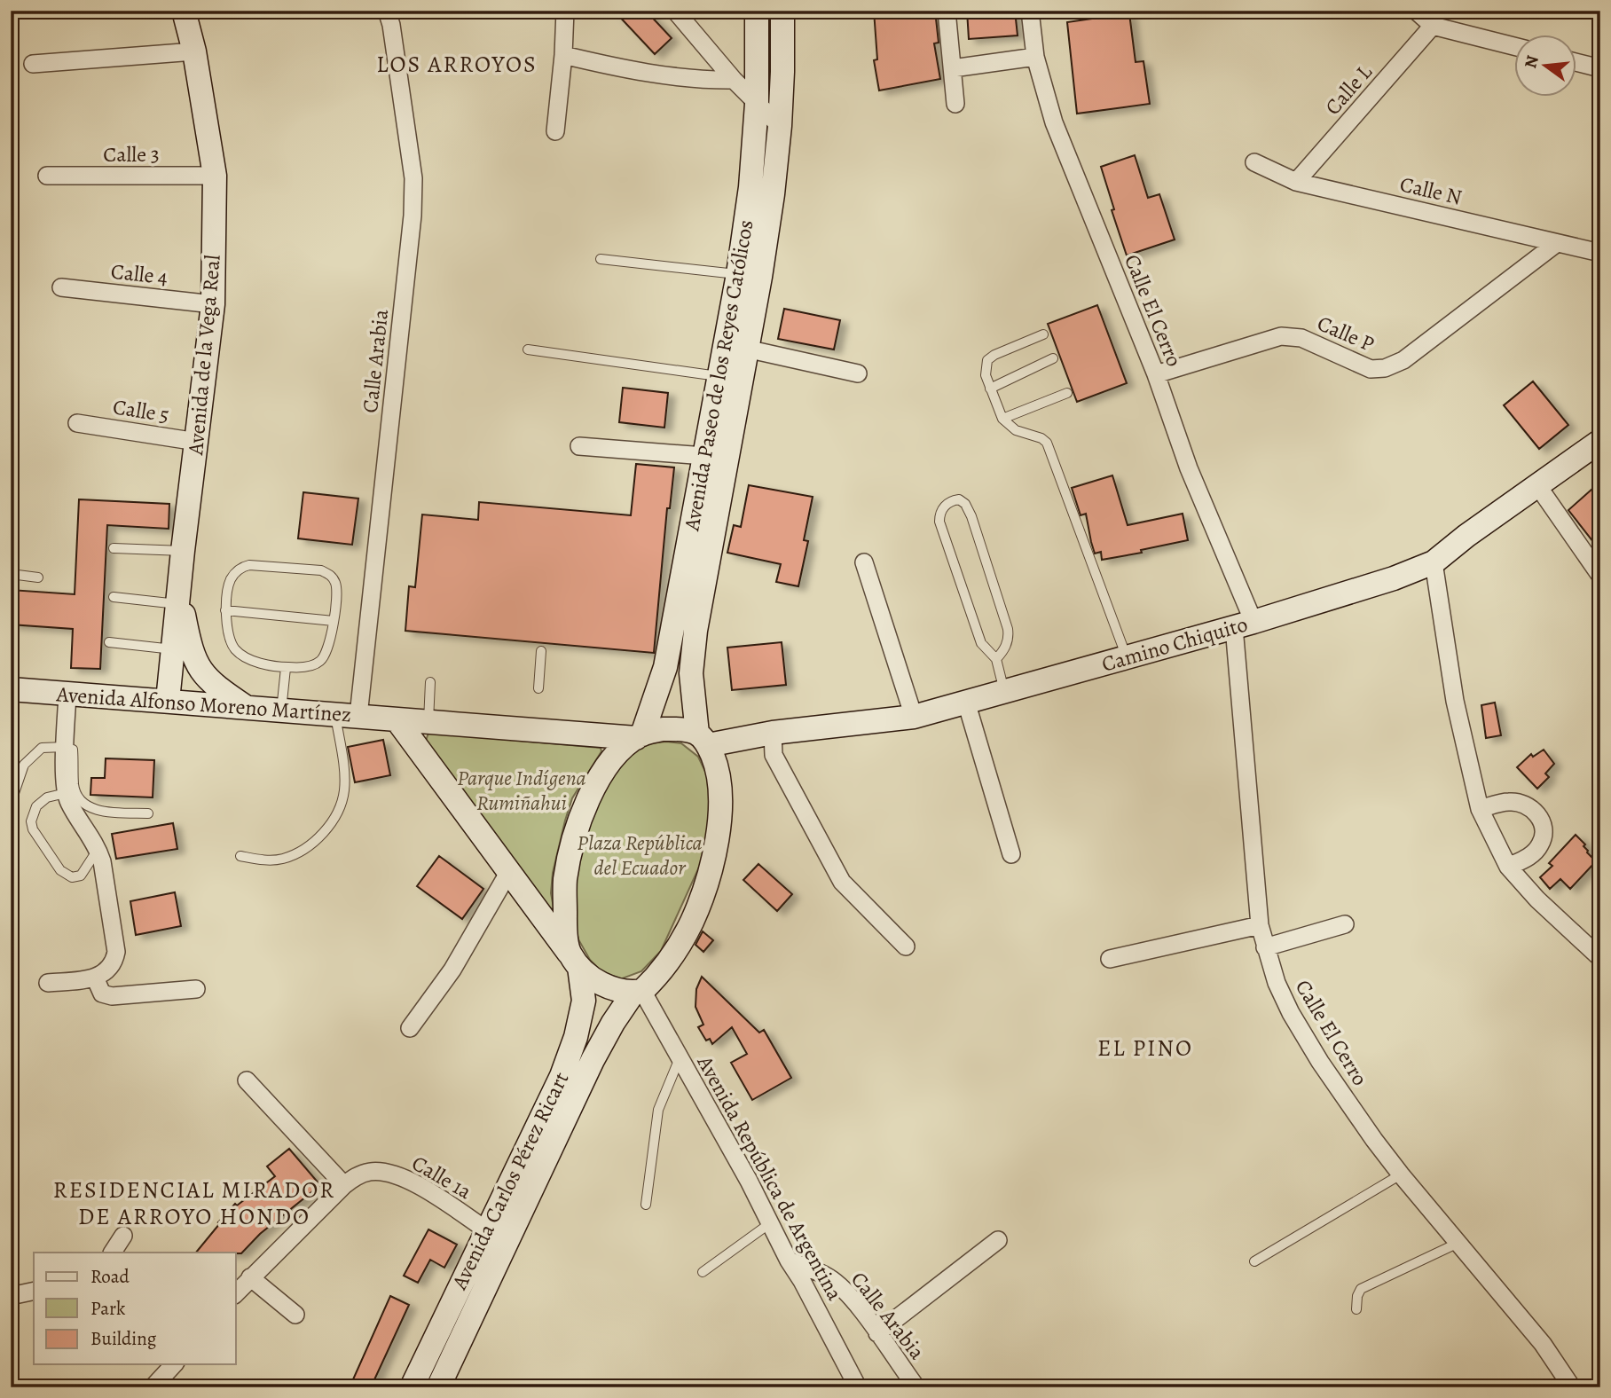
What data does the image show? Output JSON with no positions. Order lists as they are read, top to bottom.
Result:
{
  "streets": {
    "main road": [
      "Avenida de la Vega Real",
      "Avenida Paseo de los Reyes Católicos",
      "Camino Chiquito",
      "Avenida Alfonso Moreno Martínez",
      "Avenida Carlos Pérez Ricart"
    ],
    "street": [
      "Calle L",
      "Calle 3",
      "Calle N",
      "Calle 4",
      "Calle El Cerro",
      "Calle P",
      "Calle Arabia",
      "Calle 5",
      "Calle 1a",
      "Avenida República de Argentina"
    ]
  },
  "crossings": [
    ["Calle L", "Calle N"],
    ["Calle 3", "Avenida de la Vega Real"],
    ["Calle N", "Calle P"],
    ["Calle 4", "Avenida de la Vega Real"],
    ["Calle El Cerro", "Calle P"],
    ["Calle El Cerro", "Camino Chiquito"],
    ["Avenida de la Vega Real", "Calle 5"],
    ["Avenida de la Vega Real", "Avenida Alfonso Moreno Martínez"],
    ["Calle Arabia", "Avenida Alfonso Moreno Martínez"],
    ["Calle Arabia", "Avenida República de Argentina"],
    ["Avenida Paseo de los Reyes Católicos", "Camino Chiquito"],
    ["Avenida Paseo de los Reyes Católicos", "Avenida Alfonso Moreno Martínez"],
    ["Calle 1a", "Avenida Carlos Pérez Ricart"],
    ["Avenida República de Argentina", "Avenida Carlos Pérez Ricart"]
  ],
  "districts": ["LOS ARROYOS", "EL PINO", "RESIDENCIAL MIRADOR DE ARROYO HONDO"],
  "parks": ["Parque Indígena Rumiñahui", "Plaza República del Ecuador"],
  "legend": ["Road", "Park", "Building"],
  "north": "left"
}
